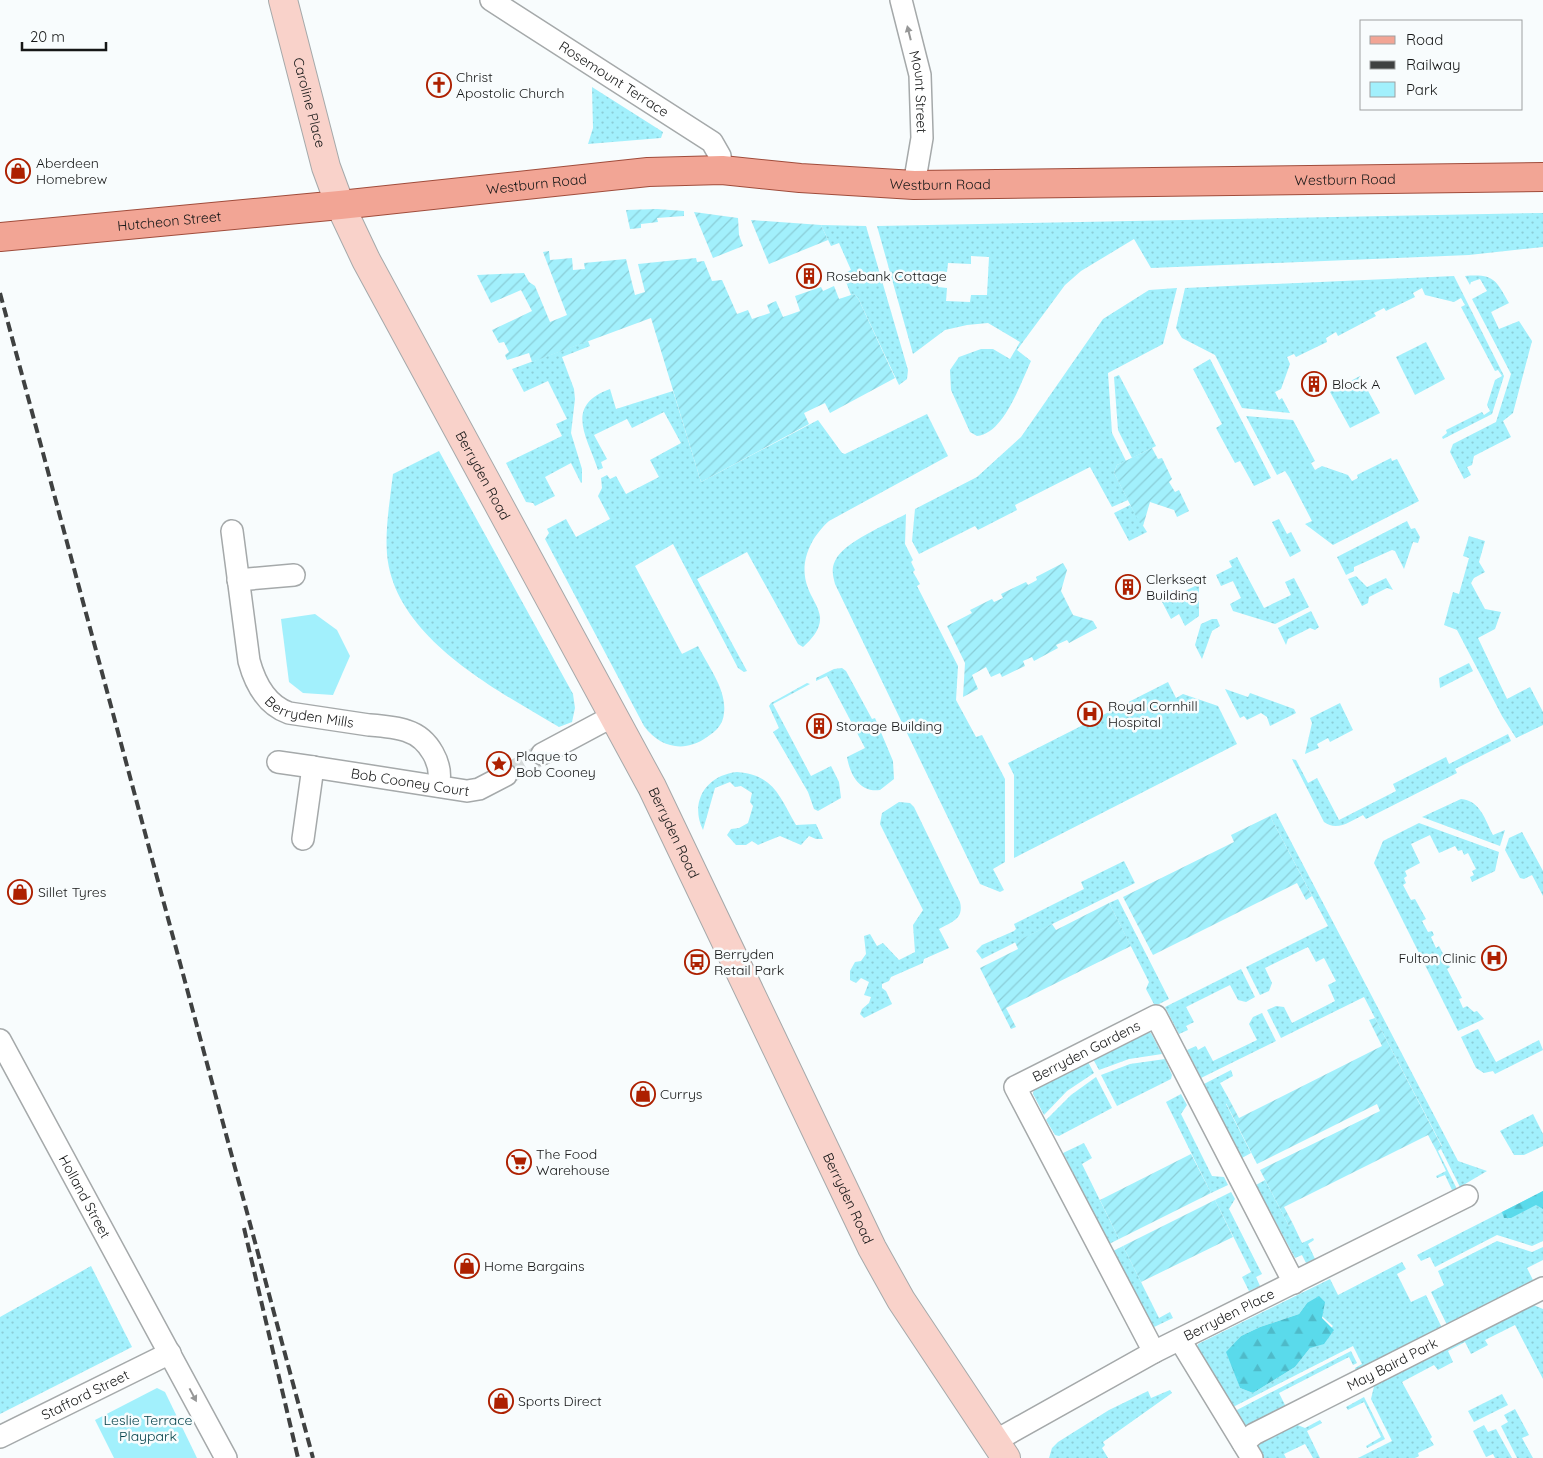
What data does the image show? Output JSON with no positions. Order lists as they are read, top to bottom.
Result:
{
  "streets": {
    "main road": [
      "Caroline Place",
      "Westburn Road",
      "Hutcheon Street",
      "Berryden Road"
    ],
    "street": [
      "Rosemount Terrace",
      "Mount Street",
      "Berryden Mills",
      "Bob Cooney Court",
      "Berryden Gardens",
      "Holland Street",
      "Berryden Place",
      "May Baird Park",
      "Stafford Street"
    ]
  },
  "crossings": [
    ["Rosemount Terrace", "Westburn Road"],
    ["Mount Street", "Westburn Road"],
    ["Caroline Place", "Westburn Road"],
    ["Caroline Place", "Hutcheon Street"],
    ["Caroline Place", "Berryden Road"],
    ["Westburn Road", "Hutcheon Street"],
    ["Westburn Road", "Berryden Road"],
    ["Hutcheon Street", "Berryden Road"],
    ["Berryden Road", "Berryden Place"],
    ["Berryden Mills", "Bob Cooney Court"],
    ["Berryden Gardens", "Berryden Place"],
    ["Holland Street", "Stafford Street"]
  ],
  "one_way": ["Mount Street"],
  "parks": ["Leslie Terrace Playpark"],
  "places": {
    "church": ["Christ Apostolic Church"],
    "shop": [
      "Aberdeen Homebrew",
      "Sillet Tyres",
      "Currys",
      "Home Bargains",
      "Sports Direct"
    ],
    "building": [
      "Rosebank Cottage",
      "Block A",
      "Clerkseat Building",
      "Storage Building"
    ],
    "hospital": ["Royal Cornhill Hospital", "Fulton Clinic"],
    "place": ["Plaque to Bob Cooney"],
    "bus stop": ["Berryden Retail Park"],
    "supermarket": ["The Food Warehouse"]
  },
  "legend": ["Road", "Railway", "Park"],
  "scale_bar": "20 m"
}
